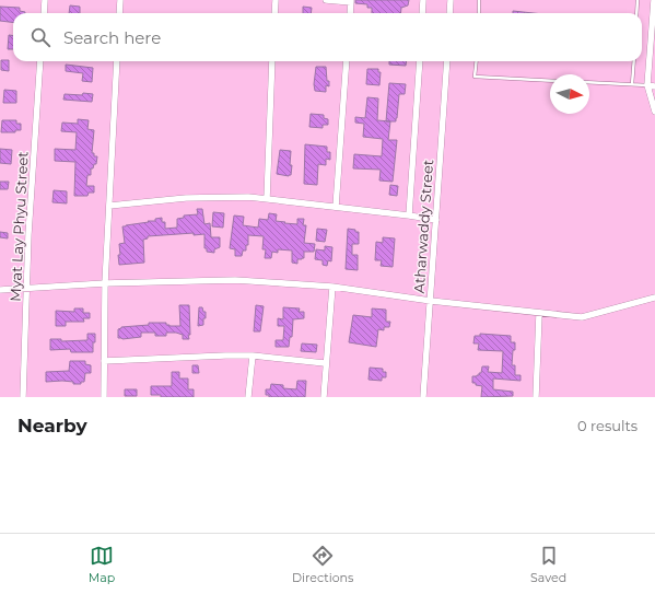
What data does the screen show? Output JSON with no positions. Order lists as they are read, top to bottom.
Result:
{
  "streets": {
    "street": ["Myat Lay Phyu Street", "Atharwaddy Street"]
  },
  "north": "right",
  "page": {
    "search": "Search here",
    "heading": ["Nearby", "0 results"],
    "nav": ["Map", "Directions", "Saved"]
  }
}
